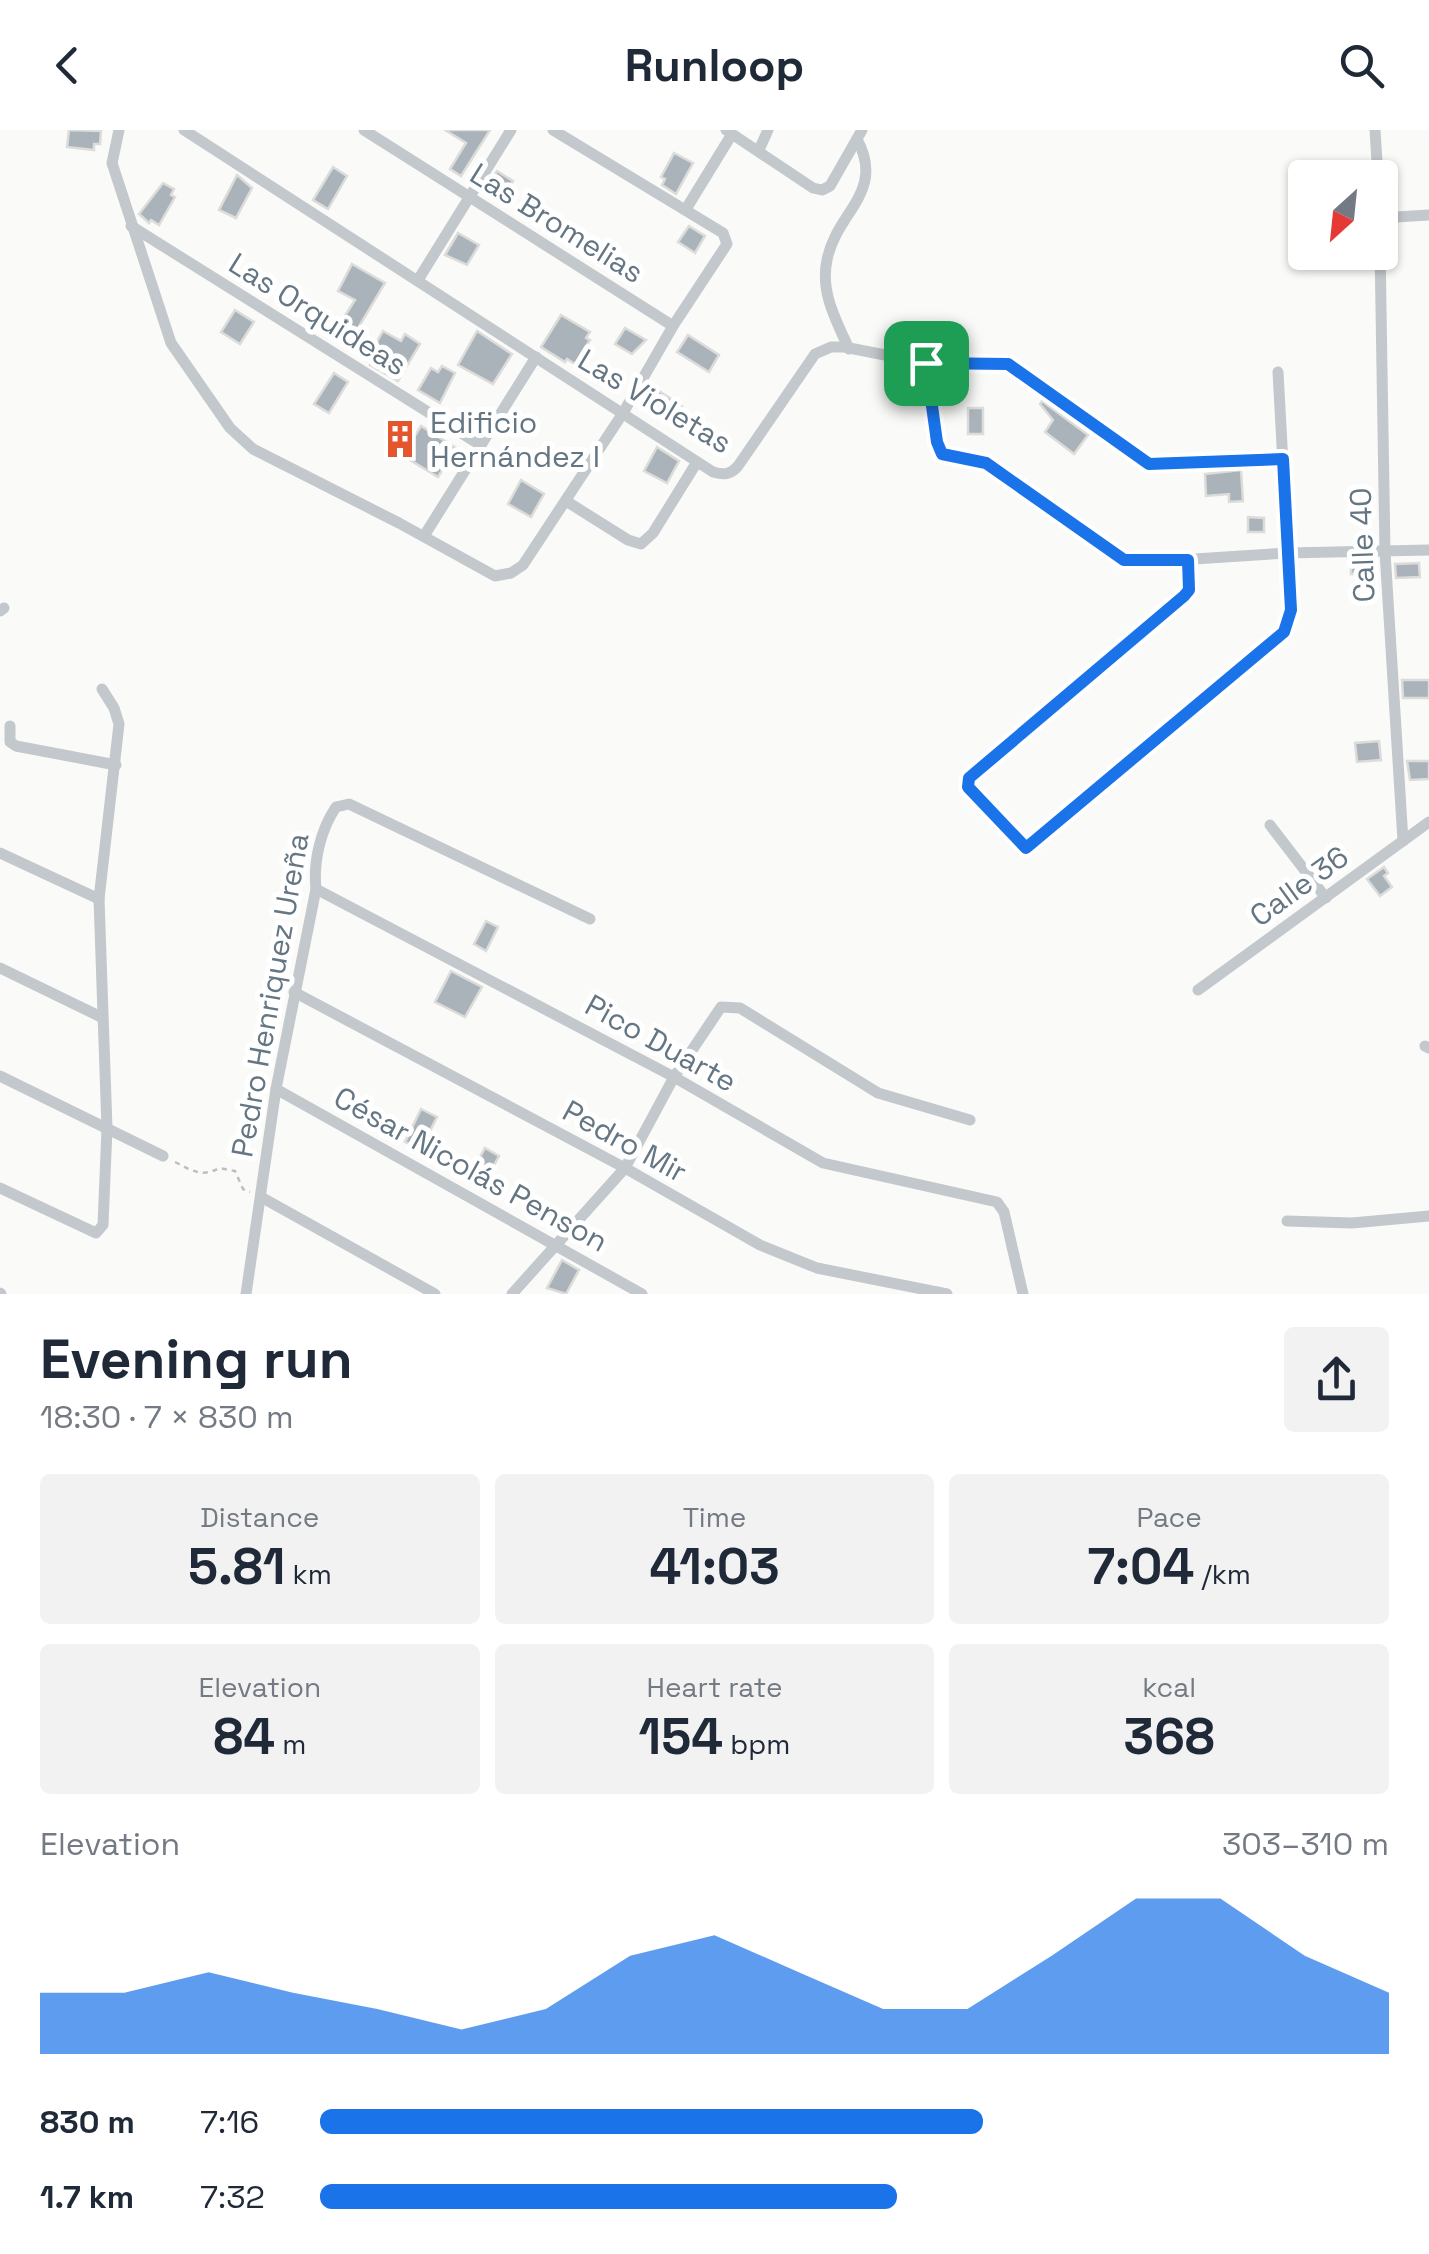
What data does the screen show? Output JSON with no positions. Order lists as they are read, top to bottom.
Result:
{
  "streets": {
    "street": [
      "Las Bromelias",
      "Las Orquideas",
      "Las Violetas",
      "Calle 40",
      "Calle 36",
      "Pedro Henriquez Ureña",
      "Pico Duarte",
      "Pedro Mir",
      "César Nicolás Penson"
    ]
  },
  "crossings": [
    ["Calle 40", "Calle 36"],
    ["Pedro Henriquez Ureña", "Pico Duarte"],
    ["Pedro Henriquez Ureña", "Pedro Mir"],
    ["Pedro Henriquez Ureña", "César Nicolás Penson"]
  ],
  "places": {
    "building": ["Edificio Hernández I"]
  },
  "north": "bottom left",
  "page": {
    "header": "Runloop",
    "heading": ["Evening run", "18:30 · 7 × 830 m"],
    "stats": [
      ["Distance", "5.81 km"],
      ["Time", "41:03"],
      ["Pace", "7:04 /km"],
      ["Elevation", "84 m"],
      ["Heart rate", "154 bpm"],
      ["kcal", "368"]
    ],
    "chart": ["Elevation", "303–310 m"],
    "list": [
      {
        "name": "830 m",
        "note": "7:16"
      },
      {
        "name": "1.7 km",
        "note": "7:32"
      }
    ]
  }
}
